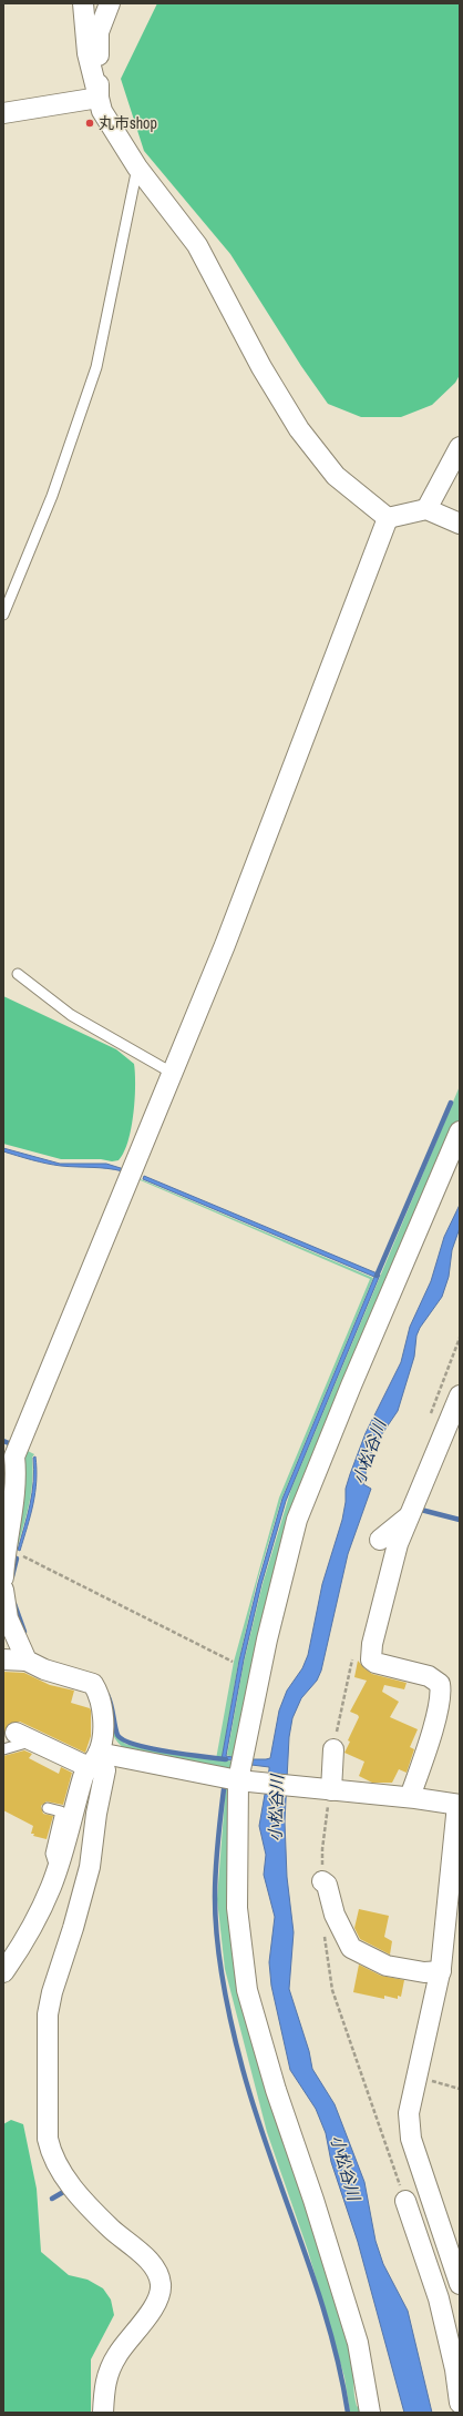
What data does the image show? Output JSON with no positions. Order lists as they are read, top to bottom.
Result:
{
  "water": ["小松谷川"],
  "places": ["丸市shop"]
}
